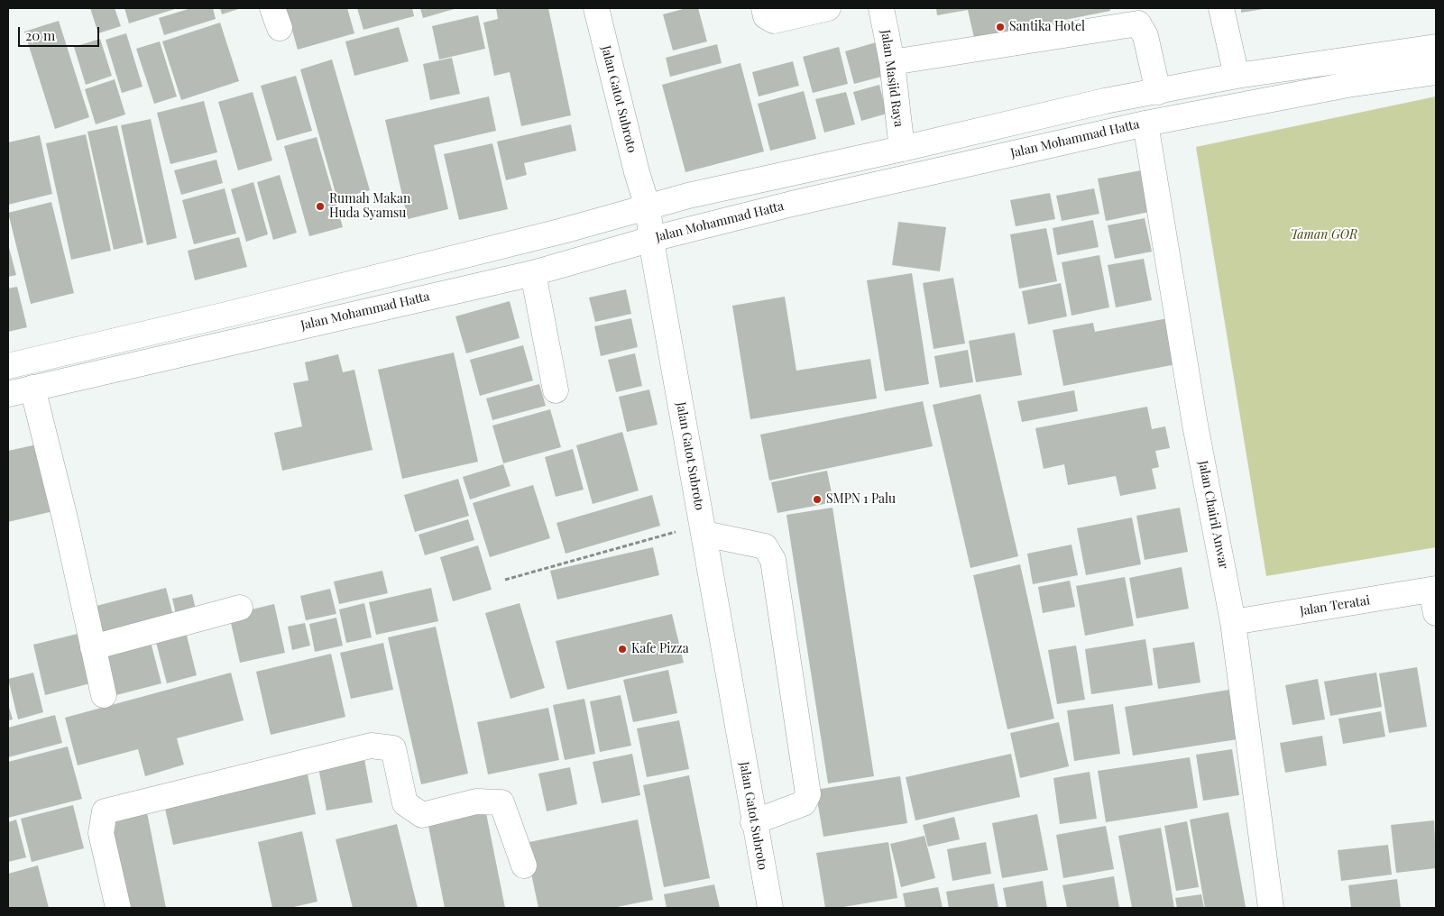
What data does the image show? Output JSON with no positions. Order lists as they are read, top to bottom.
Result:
{
  "streets": {
    "main road": [
      "Jalan Masjid Raya",
      "Jalan Gatot Subroto",
      "Jalan Mohammad Hatta",
      "Jalan Chairil Anwar",
      "Jalan Teratai"
    ]
  },
  "crossings": [
    ["Jalan Gatot Subroto", "Jalan Mohammad Hatta"],
    ["Jalan Mohammad Hatta", "Jalan Chairil Anwar"],
    ["Jalan Chairil Anwar", "Jalan Teratai"]
  ],
  "parks": ["Taman GOR"],
  "places": [
    "Santika Hotel",
    "Rumah Makan Huda Syamsu",
    "SMPN 1 Palu",
    "Kafe Pizza"
  ],
  "scale_bar": "20 m"
}
